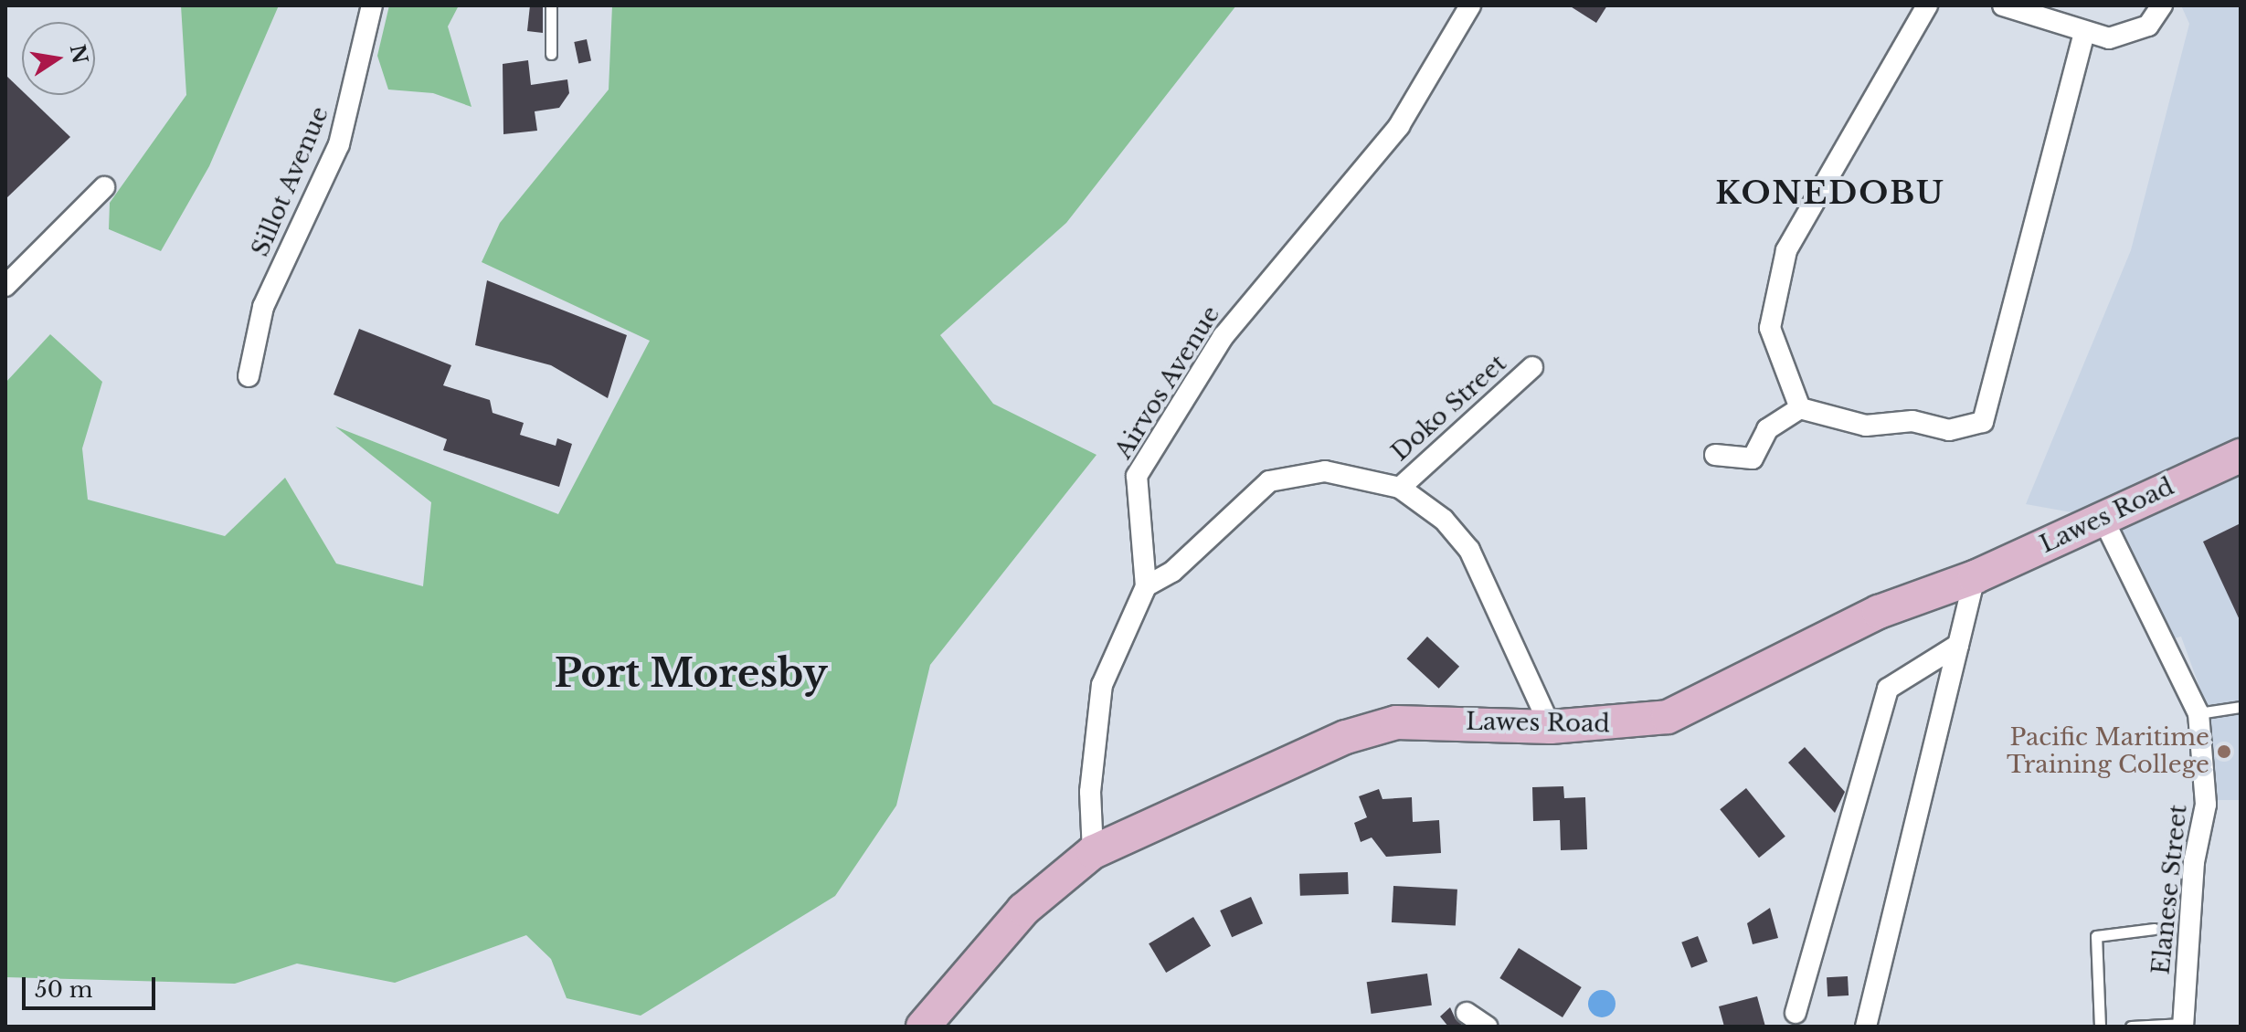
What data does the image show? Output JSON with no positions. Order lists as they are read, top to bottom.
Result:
{
  "streets": {
    "main road": ["Lawes Road"],
    "street": [
      "Sillot Avenue",
      "Airvos Avenue",
      "Doko Street",
      "Elanese Street"
    ]
  },
  "crossings": [
    ["Airvos Avenue", "Lawes Road"],
    ["Lawes Road", "Elanese Street"]
  ],
  "districts": ["KONEDOBU", "Port Moresby"],
  "places": ["Pacific Maritime Training College"],
  "scale_bar": "50 m",
  "north": "right"
}
